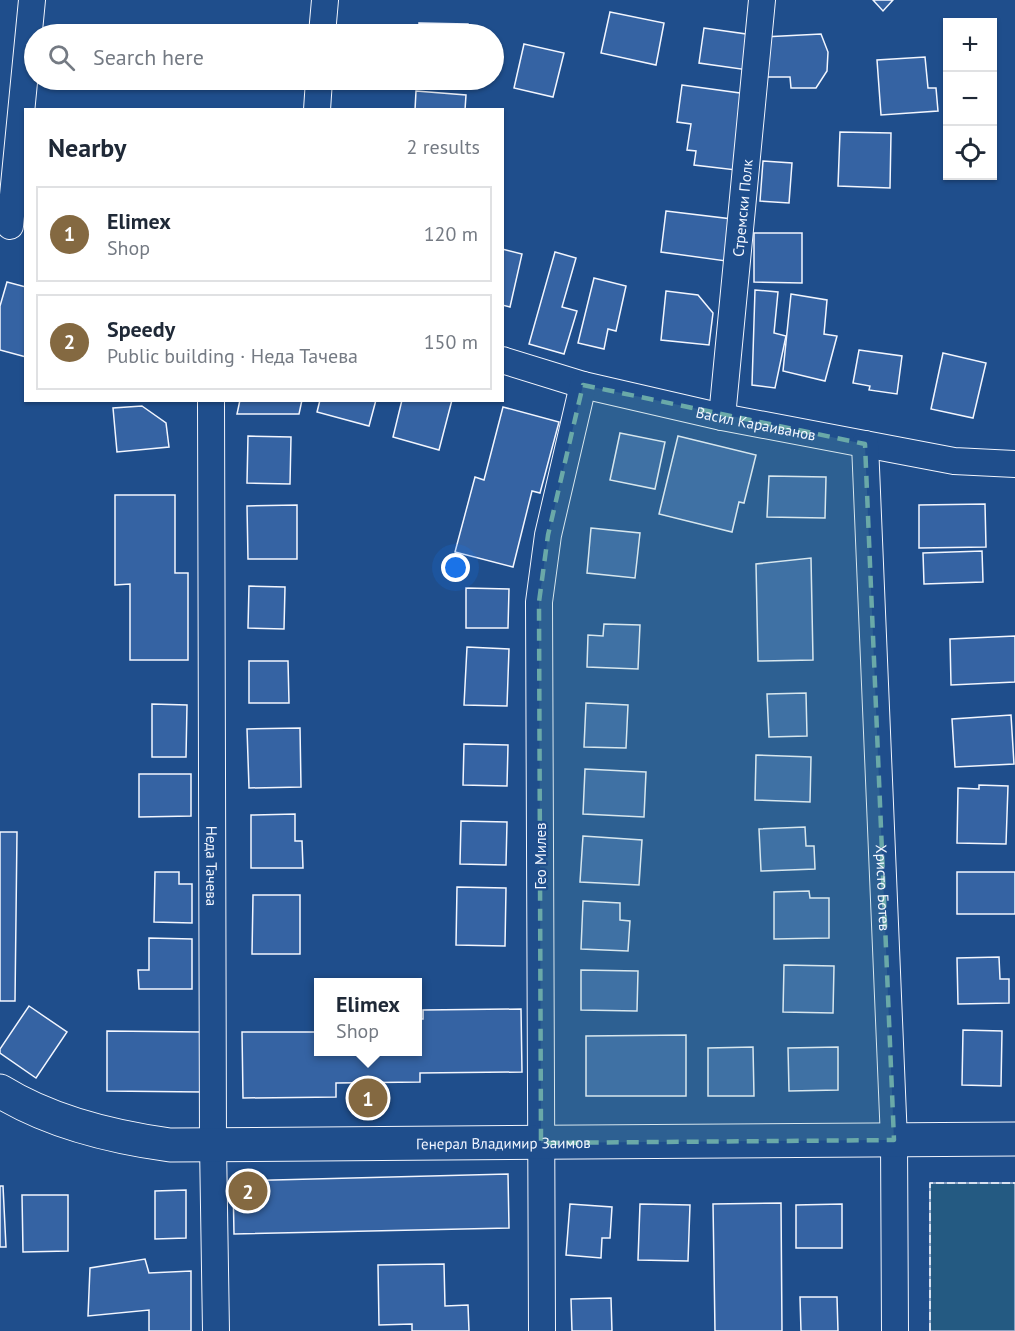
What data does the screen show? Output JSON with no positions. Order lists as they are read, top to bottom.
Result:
{
  "streets": {
    "street": [
      "Стремски Полк",
      "Васил Караиванов",
      "Гео Милев",
      "Неда Тачева",
      "Христо Ботев",
      "Генерал Владимир Заимов"
    ]
  },
  "crossings": [
    ["Стремски Полк", "Васил Караиванов"],
    ["Васил Караиванов", "Гео Милев"],
    ["Васил Караиванов", "Христо Ботев"],
    ["Гео Милев", "Генерал Владимир Заимов"],
    ["Неда Тачева", "Генерал Владимир Заимов"],
    ["Христо Ботев", "Генерал Владимир Заимов"]
  ],
  "page": {
    "map_buttons": ["+", "−"],
    "search": "Search here",
    "heading": ["Nearby", "2 results"],
    "list": [
      {
        "mark": "1",
        "name": "Elimex",
        "note": "Shop",
        "value": "120 m"
      },
      {
        "mark": "2",
        "name": "Speedy",
        "note": "Public building · Неда Тачева",
        "value": "150 m"
      }
    ],
    "popup": ["Elimex", "Shop"],
    "pins": ["1", "2"]
  }
}
